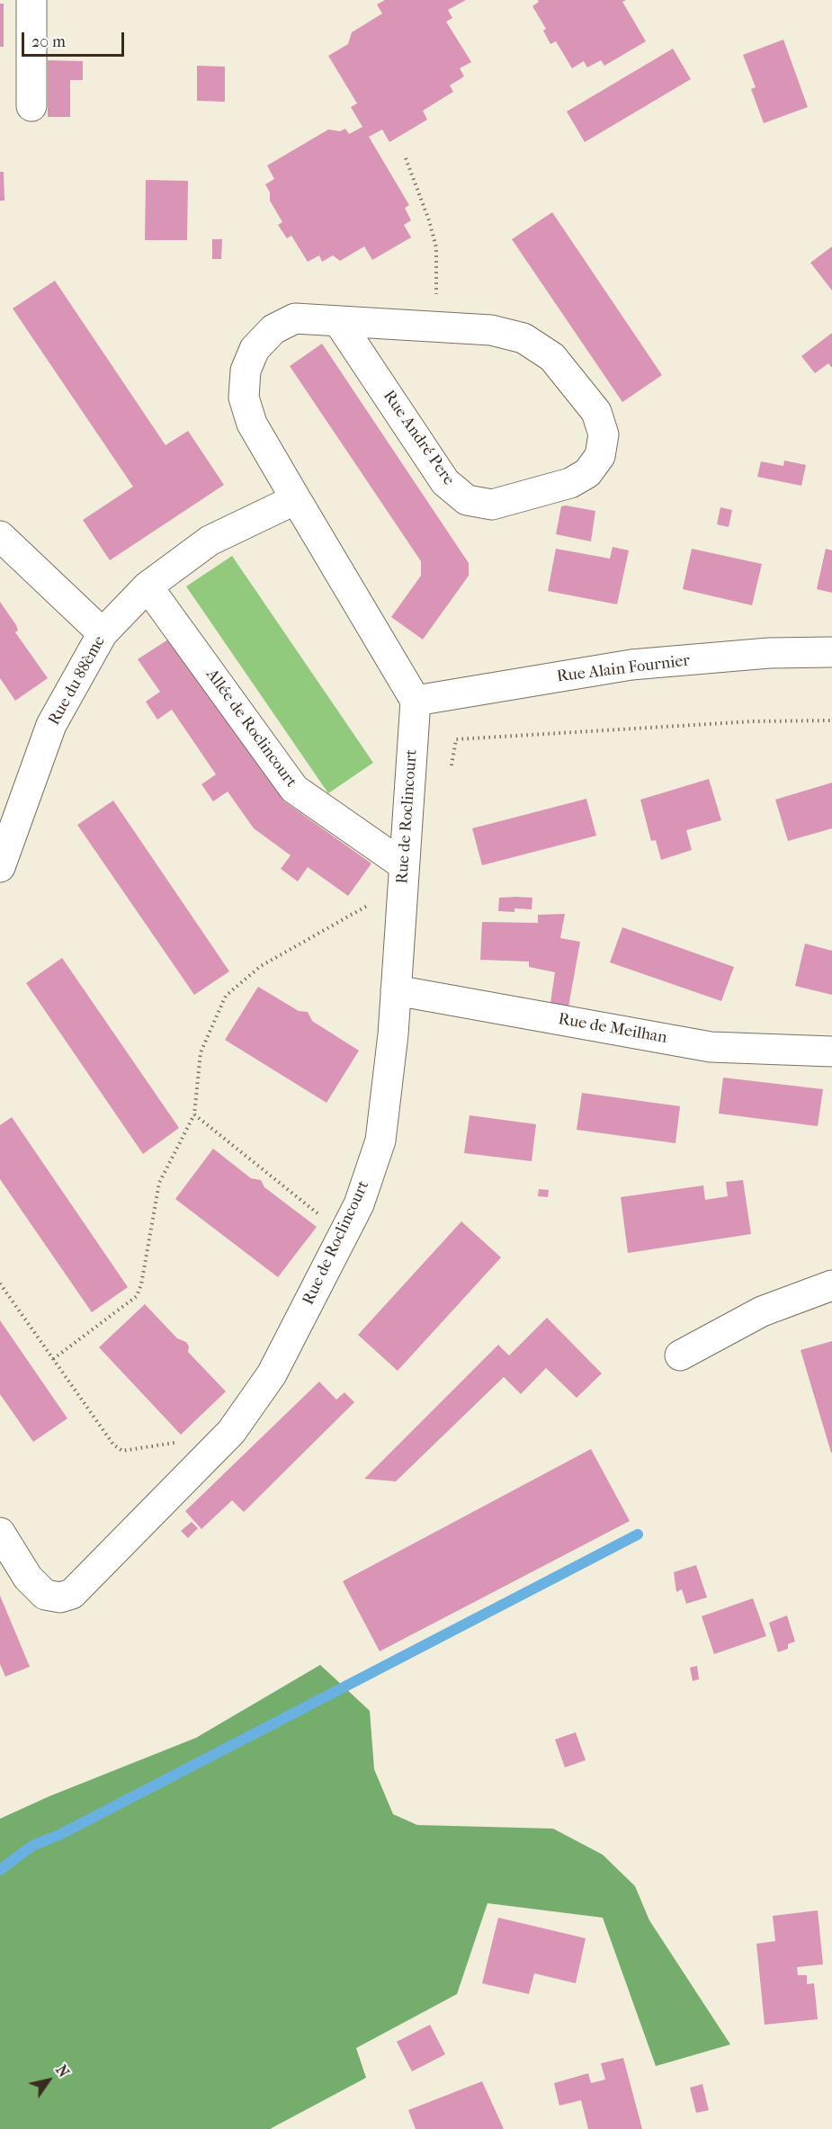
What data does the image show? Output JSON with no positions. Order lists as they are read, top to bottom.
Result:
{
  "streets": {
    "street": [
      "Rue André Pere",
      "Rue Alain Fournier",
      "Rue du 88ème",
      "Allée de Roclincourt",
      "Rue de Roclincourt",
      "Rue de Meilhan"
    ]
  },
  "crossings": [
    ["Rue André Pere", "Rue du 88ème"],
    ["Rue Alain Fournier", "Rue de Roclincourt"],
    ["Rue du 88ème", "Allée de Roclincourt"],
    ["Allée de Roclincourt", "Rue de Roclincourt"],
    ["Rue de Roclincourt", "Rue de Meilhan"]
  ],
  "scale_bar": "20 m",
  "north": "top right"
}
